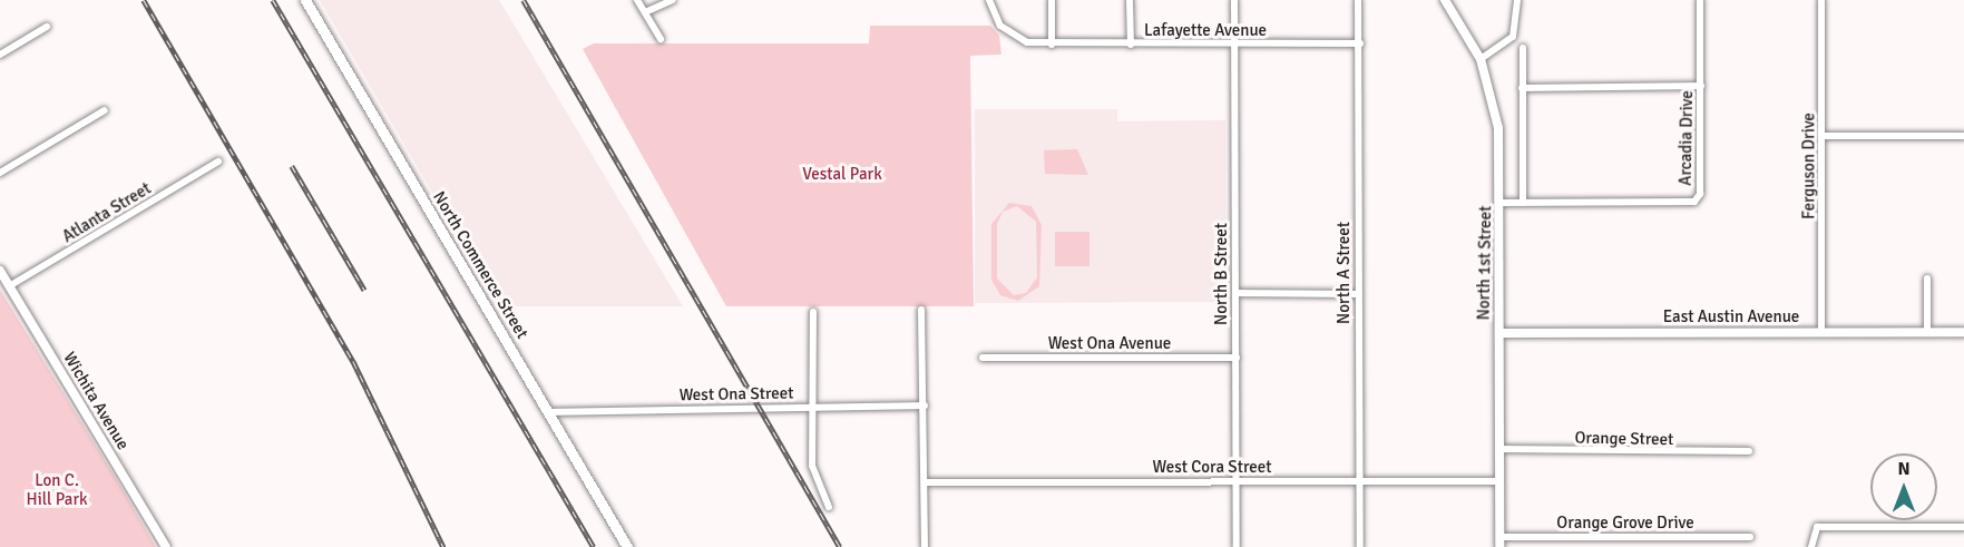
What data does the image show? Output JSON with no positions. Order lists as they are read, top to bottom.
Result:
{
  "streets": {
    "main road": ["North Commerce Street"],
    "street": [
      "Lafayette Avenue",
      "Arcadia Drive",
      "Ferguson Drive",
      "Atlanta Street",
      "North 1st Street",
      "North A Street",
      "North B Street",
      "East Austin Avenue",
      "West Ona Avenue",
      "West Ona Street",
      "Wichita Avenue",
      "Orange Street",
      "West Cora Street",
      "Orange Grove Drive"
    ]
  },
  "crossings": [
    ["Lafayette Avenue", "North A Street"],
    ["Lafayette Avenue", "North B Street"],
    ["Arcadia Drive", "North 1st Street"],
    ["Ferguson Drive", "East Austin Avenue"],
    ["Atlanta Street", "Wichita Avenue"],
    ["North 1st Street", "East Austin Avenue"],
    ["North 1st Street", "Orange Street"],
    ["North 1st Street", "West Cora Street"],
    ["North 1st Street", "Orange Grove Drive"],
    ["North Commerce Street", "West Ona Street"],
    ["North A Street", "West Cora Street"],
    ["North B Street", "West Ona Avenue"],
    ["North B Street", "West Cora Street"]
  ],
  "parks": ["Vestal Park", "Lon C. Hill Park"],
  "north": "top"
}
